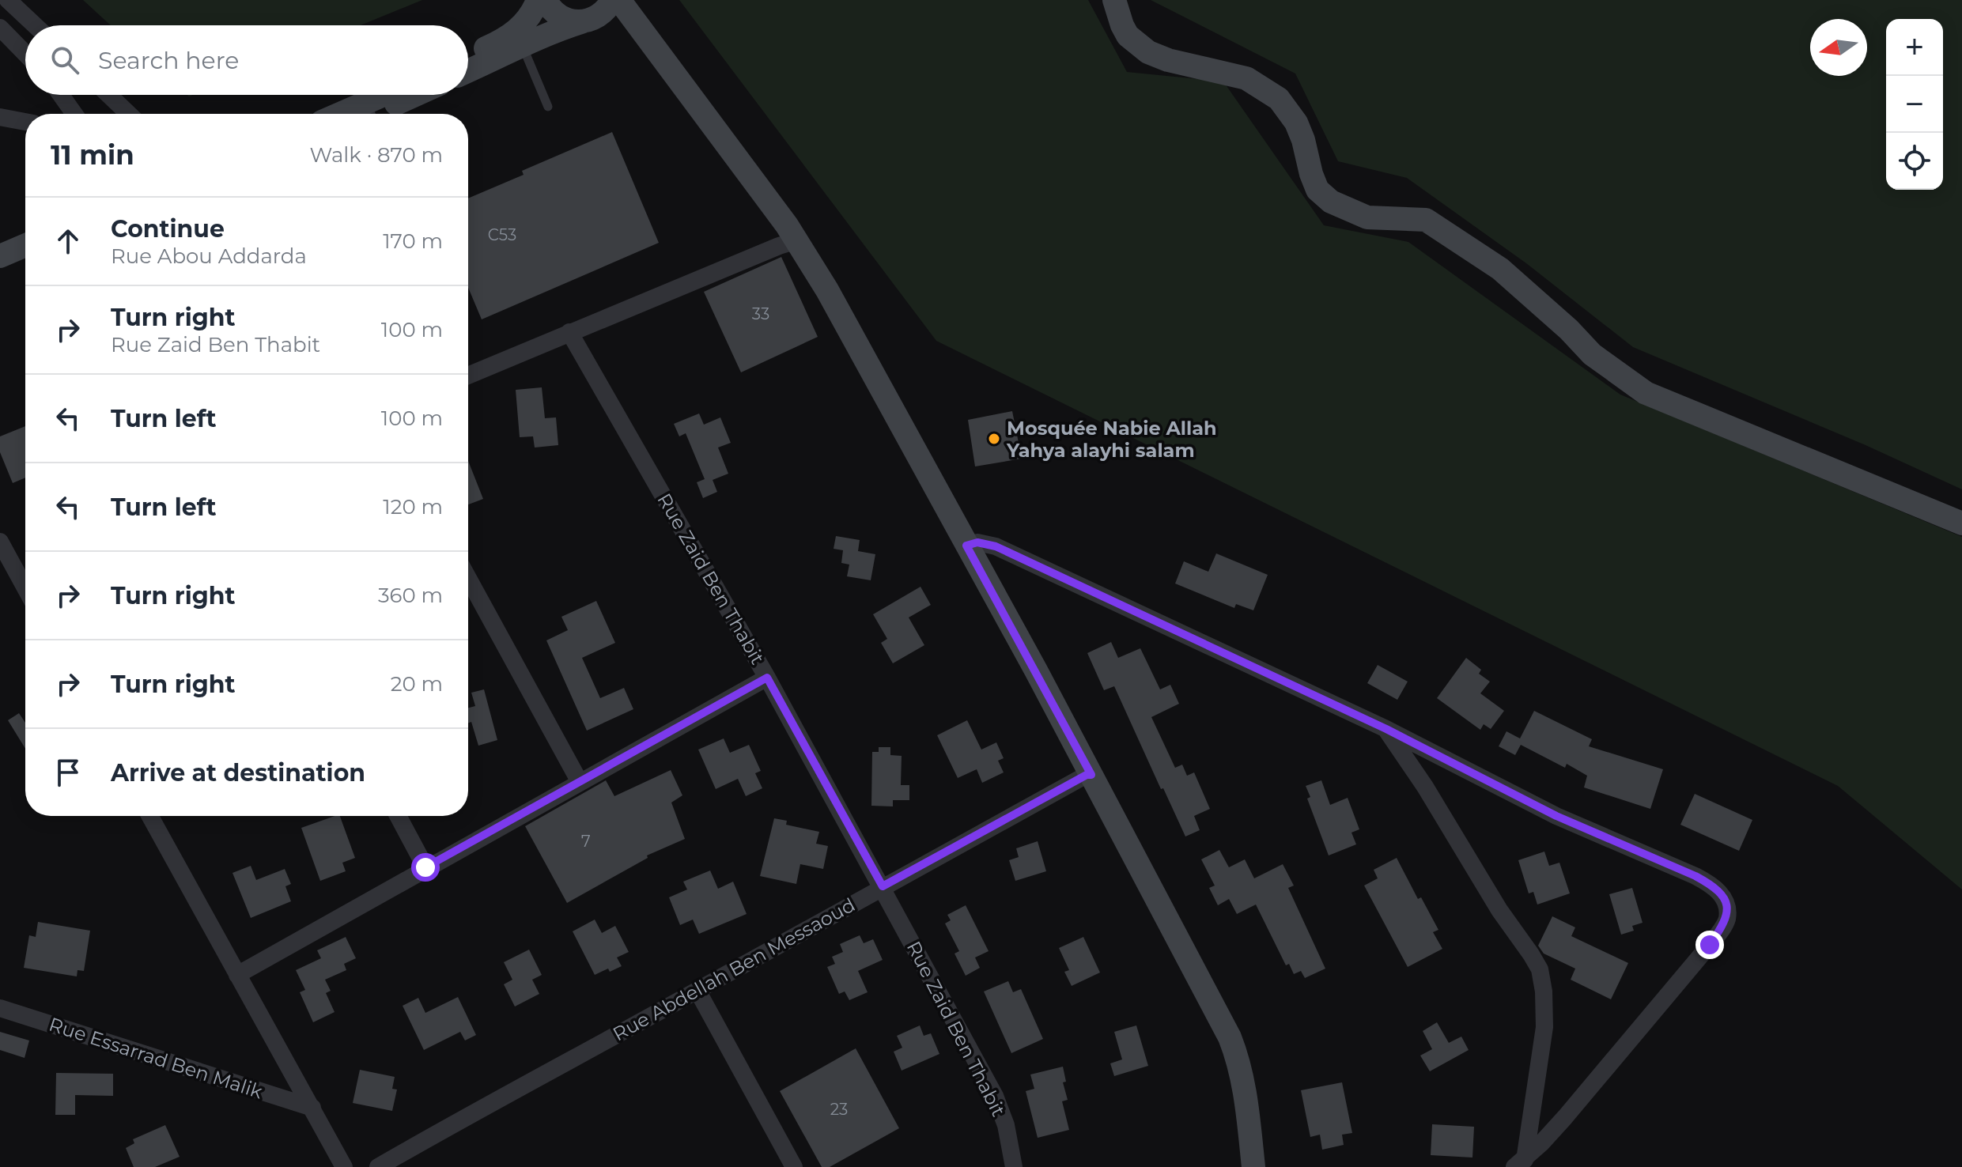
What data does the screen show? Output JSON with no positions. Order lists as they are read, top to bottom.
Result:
{
  "streets": {
    "street": ["Rue Zaid Ben Thabit", "Rue Abdellah Ben Messaoud", "Rue Essarrad Ben Malik"]
  },
  "crossings": [
    ["Rue Zaid Ben Thabit", "Rue Abdellah Ben Messaoud"]
  ],
  "places": ["Mosquée Nabie Allah Yahya alayhi salam"],
  "house_numbers": [
    "C53",
    "33",
    "7",
    "23"
  ],
  "north": "left",
  "page": {
    "map_buttons": ["+", "−"],
    "search": "Search here",
    "heading": ["11 min", "Walk · 870 m"],
    "list": [
      ["Continue", "Rue Abou Addarda", "170 m"],
      ["Turn right", "Rue Zaid Ben Thabit", "100 m"],
      ["Turn left", "100 m"],
      ["Turn left", "120 m"],
      ["Turn right", "360 m"],
      ["Turn right", "20 m"],
      "Arrive at destination"
    ]
  }
}
